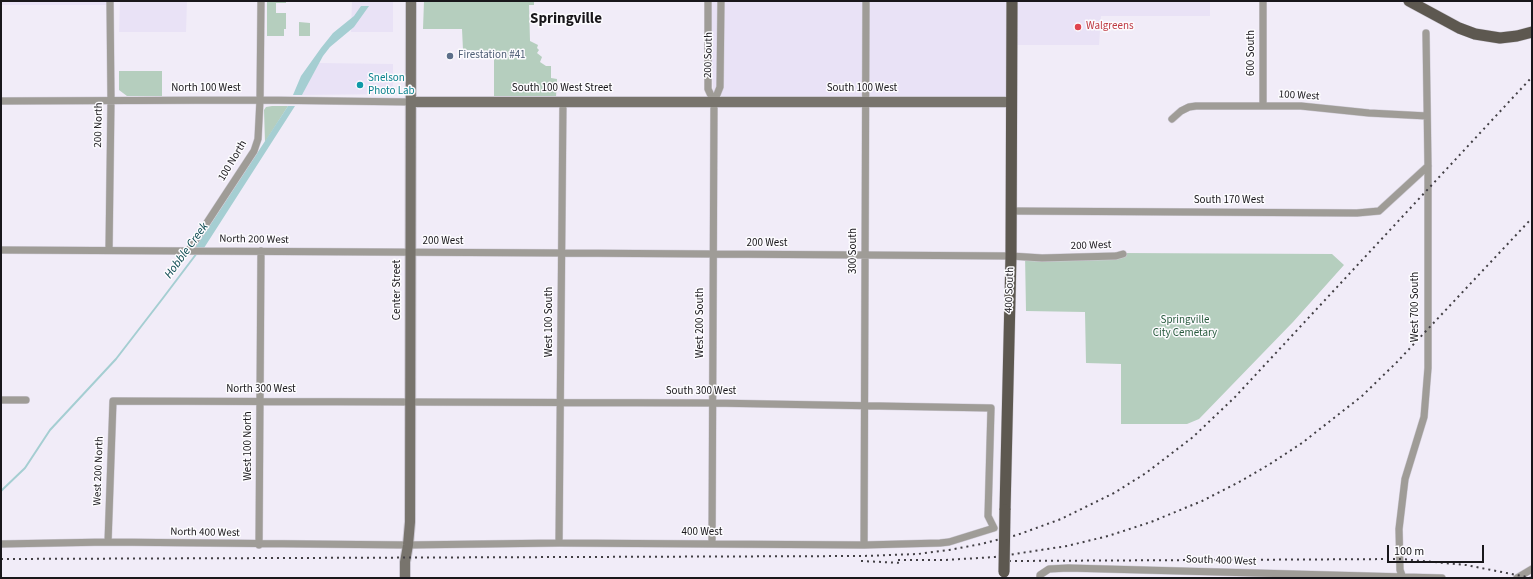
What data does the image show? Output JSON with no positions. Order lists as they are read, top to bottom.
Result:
{
  "streets": {
    "main road": ["400 South"],
    "street": [
      "600 South",
      "200 South",
      "North 100 West",
      "South 100 West Street",
      "South 100 West",
      "100 West",
      "200 North",
      "100 North",
      "South 170 West",
      "North 200 West",
      "200 West",
      "300 South",
      "Center Street",
      "West 700 South",
      "West 100 South",
      "West 200 South",
      "North 300 West",
      "South 300 West",
      "West 100 North",
      "West 200 North",
      "North 400 West",
      "400 West",
      "South 400 West"
    ]
  },
  "crossings": [
    ["600 South", "100 West"],
    ["200 South", "South 100 West Street"],
    ["200 South", "South 100 West"],
    ["200 South", "West 200 South"],
    ["North 100 West", "South 100 West Street"],
    ["North 100 West", "200 North"],
    ["North 100 West", "100 North"],
    ["North 100 West", "Center Street"],
    ["South 100 West Street", "South 100 West"],
    ["South 100 West Street", "Center Street"],
    ["South 100 West Street", "West 100 South"],
    ["South 100 West Street", "West 200 South"],
    ["South 100 West", "300 South"],
    ["South 100 West", "400 South"],
    ["South 100 West", "West 200 South"],
    ["100 West", "West 700 South"],
    ["200 North", "North 200 West"],
    ["100 North", "North 200 West"],
    ["South 170 West", "400 South"],
    ["South 170 West", "West 700 South"],
    ["North 200 West", "200 West"],
    ["North 200 West", "Center Street"],
    ["North 200 West", "West 100 North"],
    ["200 West", "300 South"],
    ["200 West", "Center Street"],
    ["200 West", "400 South"],
    ["200 West", "West 100 South"],
    ["200 West", "West 200 South"],
    ["300 South", "South 300 West"],
    ["300 South", "400 West"],
    ["Center Street", "North 300 West"],
    ["Center Street", "South 300 West"],
    ["Center Street", "North 400 West"],
    ["Center Street", "400 West"],
    ["West 700 South", "South 400 West"],
    ["West 100 South", "South 300 West"],
    ["West 100 South", "400 West"],
    ["West 200 South", "South 300 West"],
    ["West 200 South", "400 West"],
    ["North 300 West", "South 300 West"],
    ["North 300 West", "West 100 North"],
    ["North 300 West", "West 200 North"],
    ["South 300 West", "400 West"],
    ["West 100 North", "North 400 West"],
    ["West 200 North", "North 400 West"],
    ["North 400 West", "400 West"]
  ],
  "districts": ["Springville"],
  "water": ["Hobble Creek"],
  "parks": ["Springville City Cemetary"],
  "places": ["Walgreens", "Firestation #41", "Snelson Photo Lab"],
  "scale_bar": "100 m"
}
